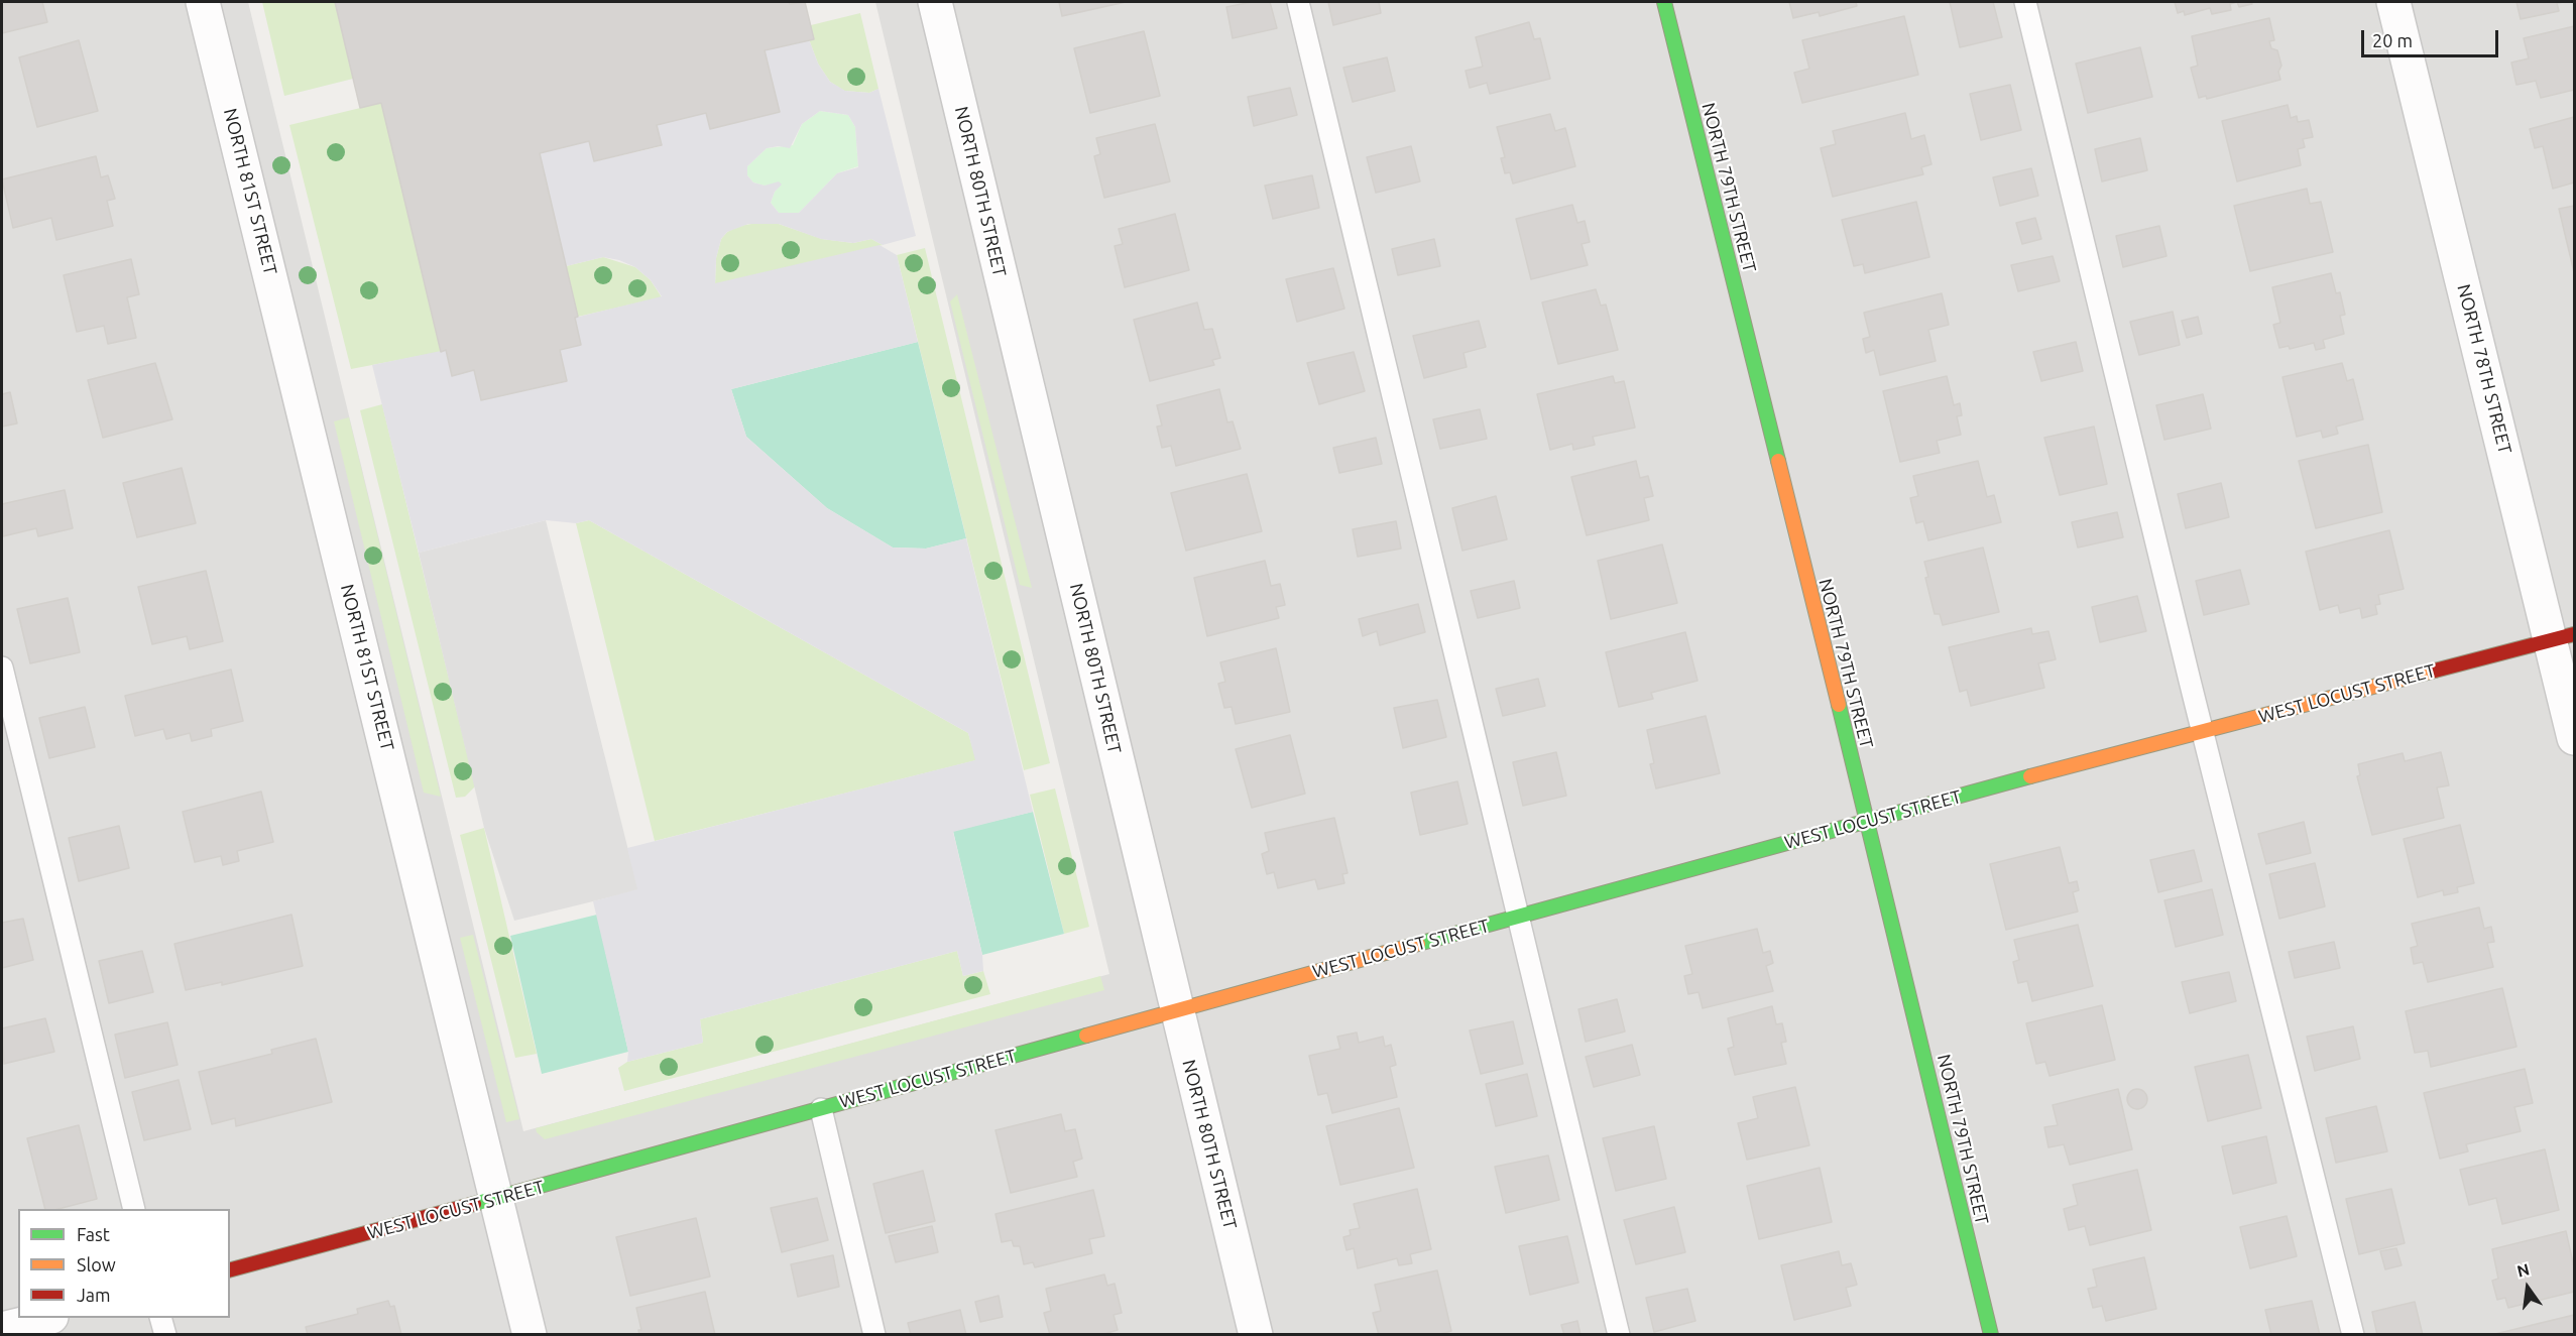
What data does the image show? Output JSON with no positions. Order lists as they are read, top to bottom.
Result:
{
  "streets": {
    "street": [
      "NORTH 79TH STREET",
      "NORTH 81ST STREET",
      "NORTH 80TH STREET",
      "NORTH 78TH STREET",
      "WEST LOCUST STREET"
    ]
  },
  "crossings": [
    ["NORTH 79TH STREET", "WEST LOCUST STREET"],
    ["NORTH 81ST STREET", "WEST LOCUST STREET"],
    ["NORTH 80TH STREET", "WEST LOCUST STREET"],
    ["NORTH 78TH STREET", "WEST LOCUST STREET"]
  ],
  "legend": ["Fast", "Slow", "Jam"],
  "scale_bar": "20 m",
  "north": "top"
}
